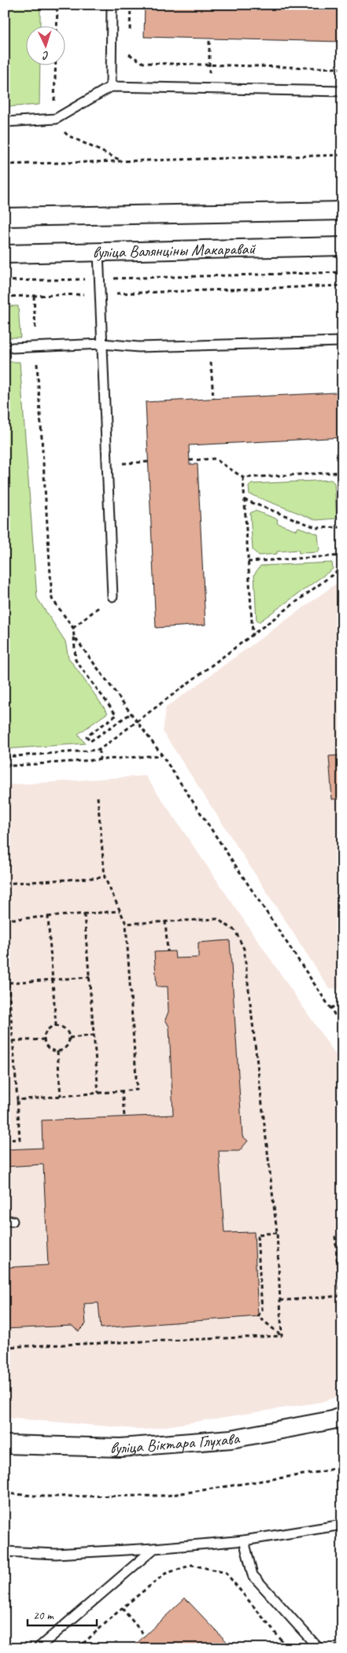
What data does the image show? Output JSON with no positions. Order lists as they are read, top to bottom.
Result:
{
  "streets": {
    "street": ["вуліца Валянціны Макаравай", "вуліца Віктара Глухава"]
  },
  "scale_bar": "20 m",
  "north": "bottom"
}
